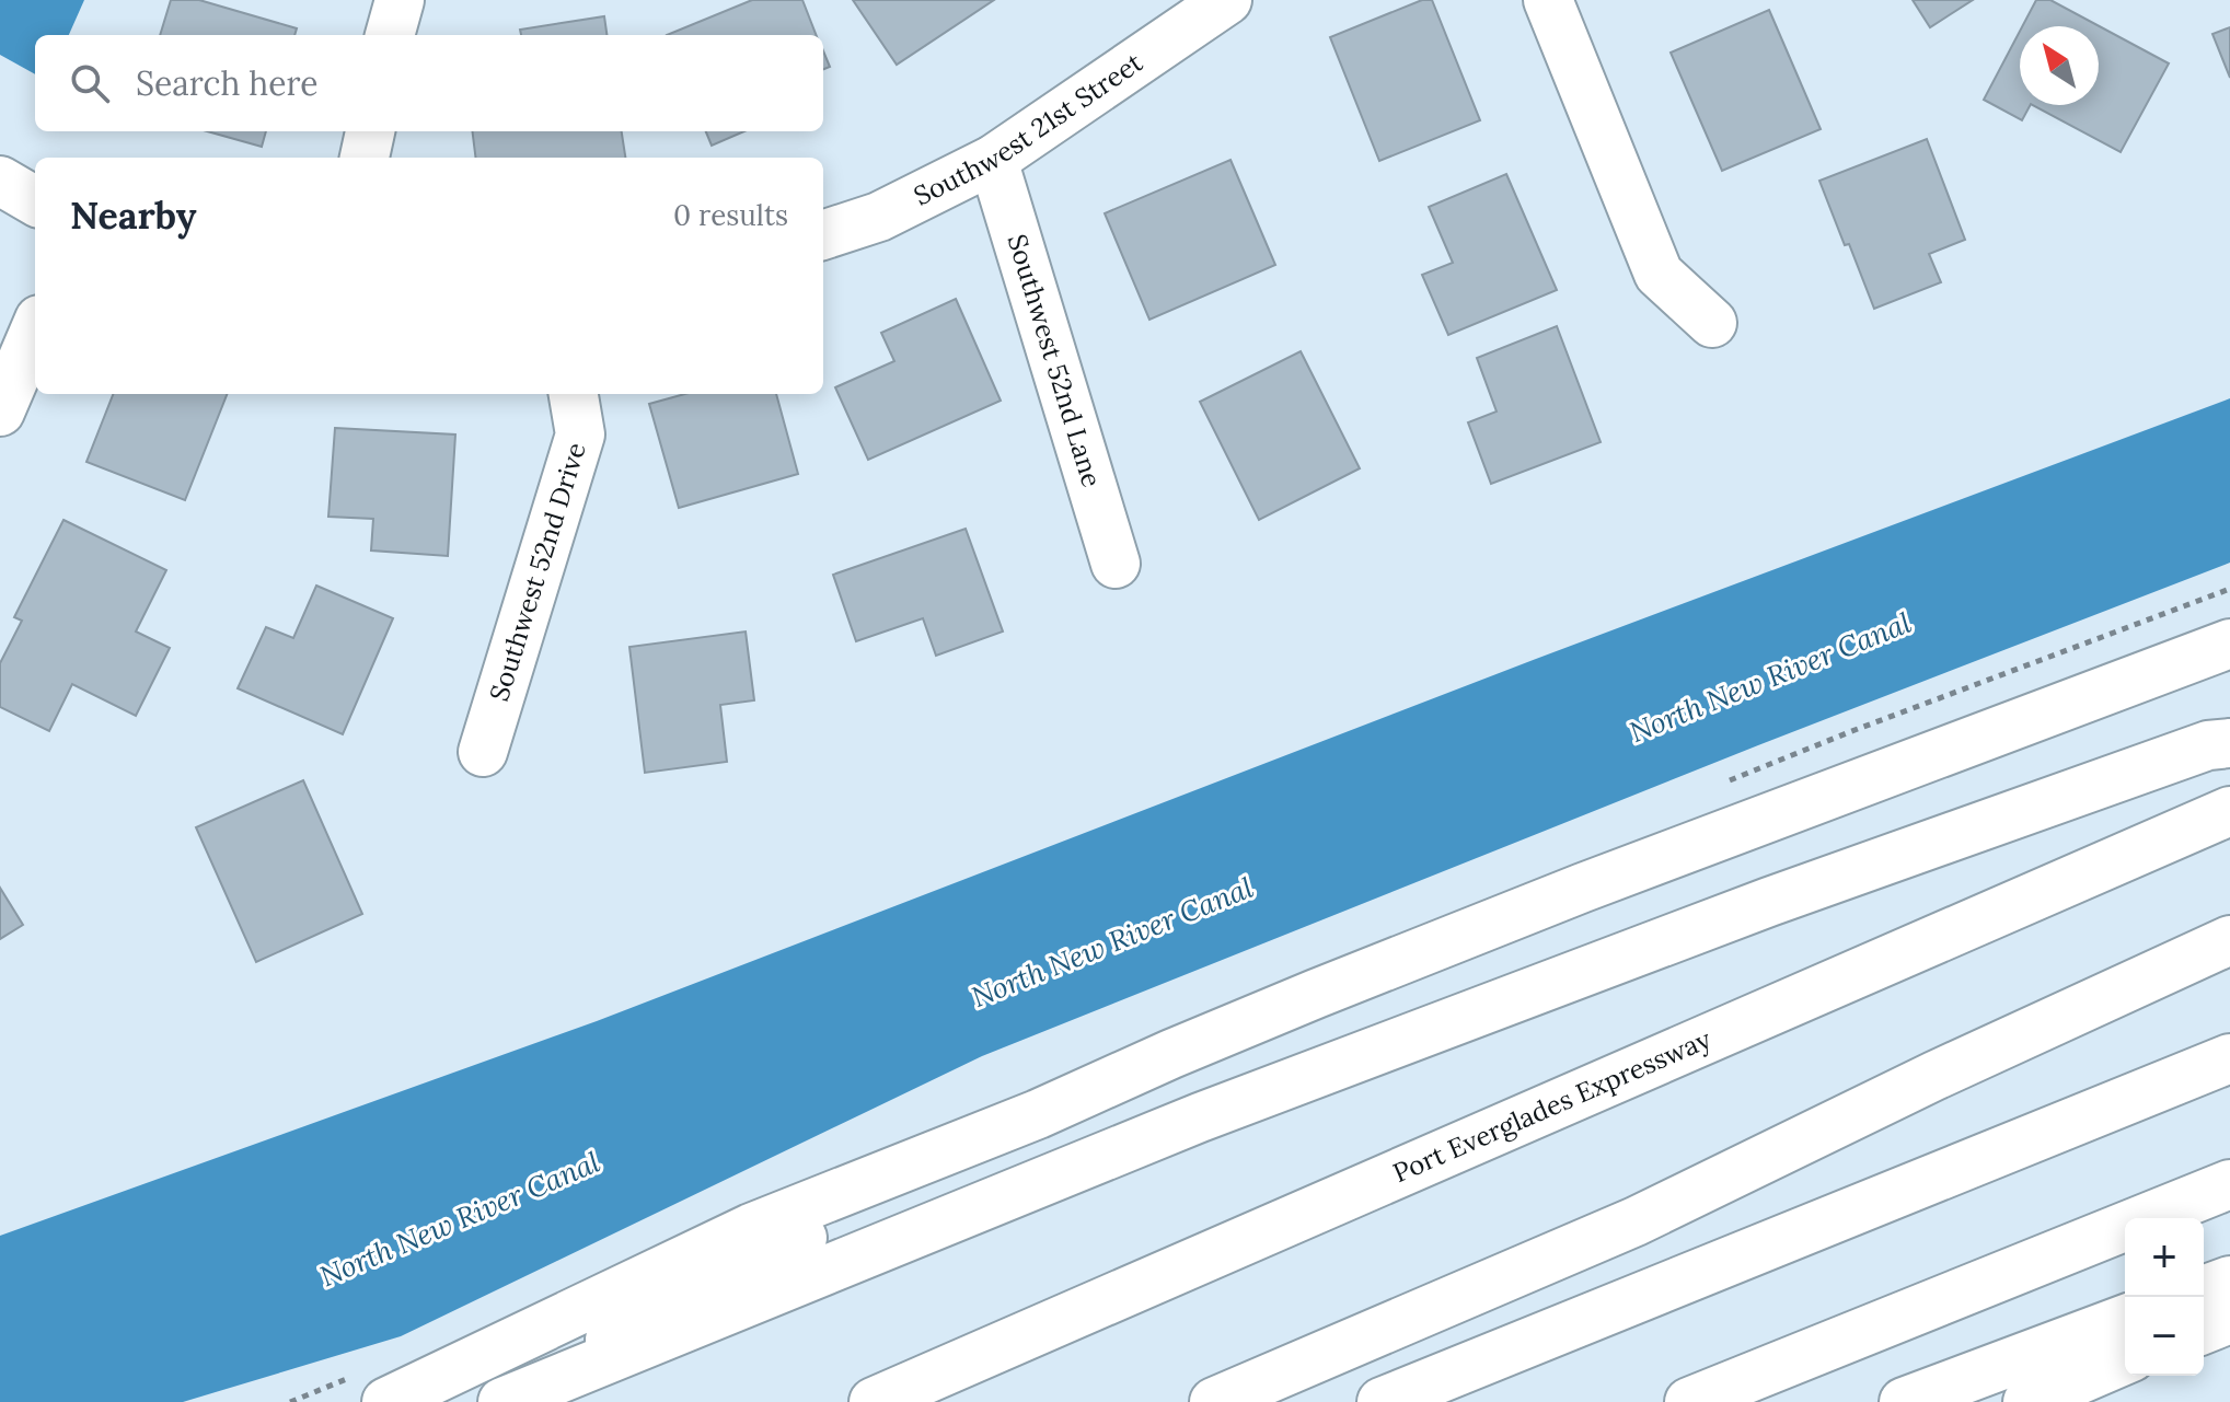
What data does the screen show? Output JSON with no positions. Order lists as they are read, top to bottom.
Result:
{
  "streets": {
    "main road": [
      "Southwest 21st Street",
      "Southwest 52nd Lane",
      "Southwest 52nd Drive",
      "Port Everglades Expressway"
    ]
  },
  "crossings": [
    ["Southwest 21st Street", "Southwest 52nd Lane"]
  ],
  "water": ["North New River Canal"],
  "north": "top left",
  "page": {
    "search": "Search here",
    "heading": ["Nearby", "0 results"],
    "map_buttons": ["+", "−"]
  }
}
